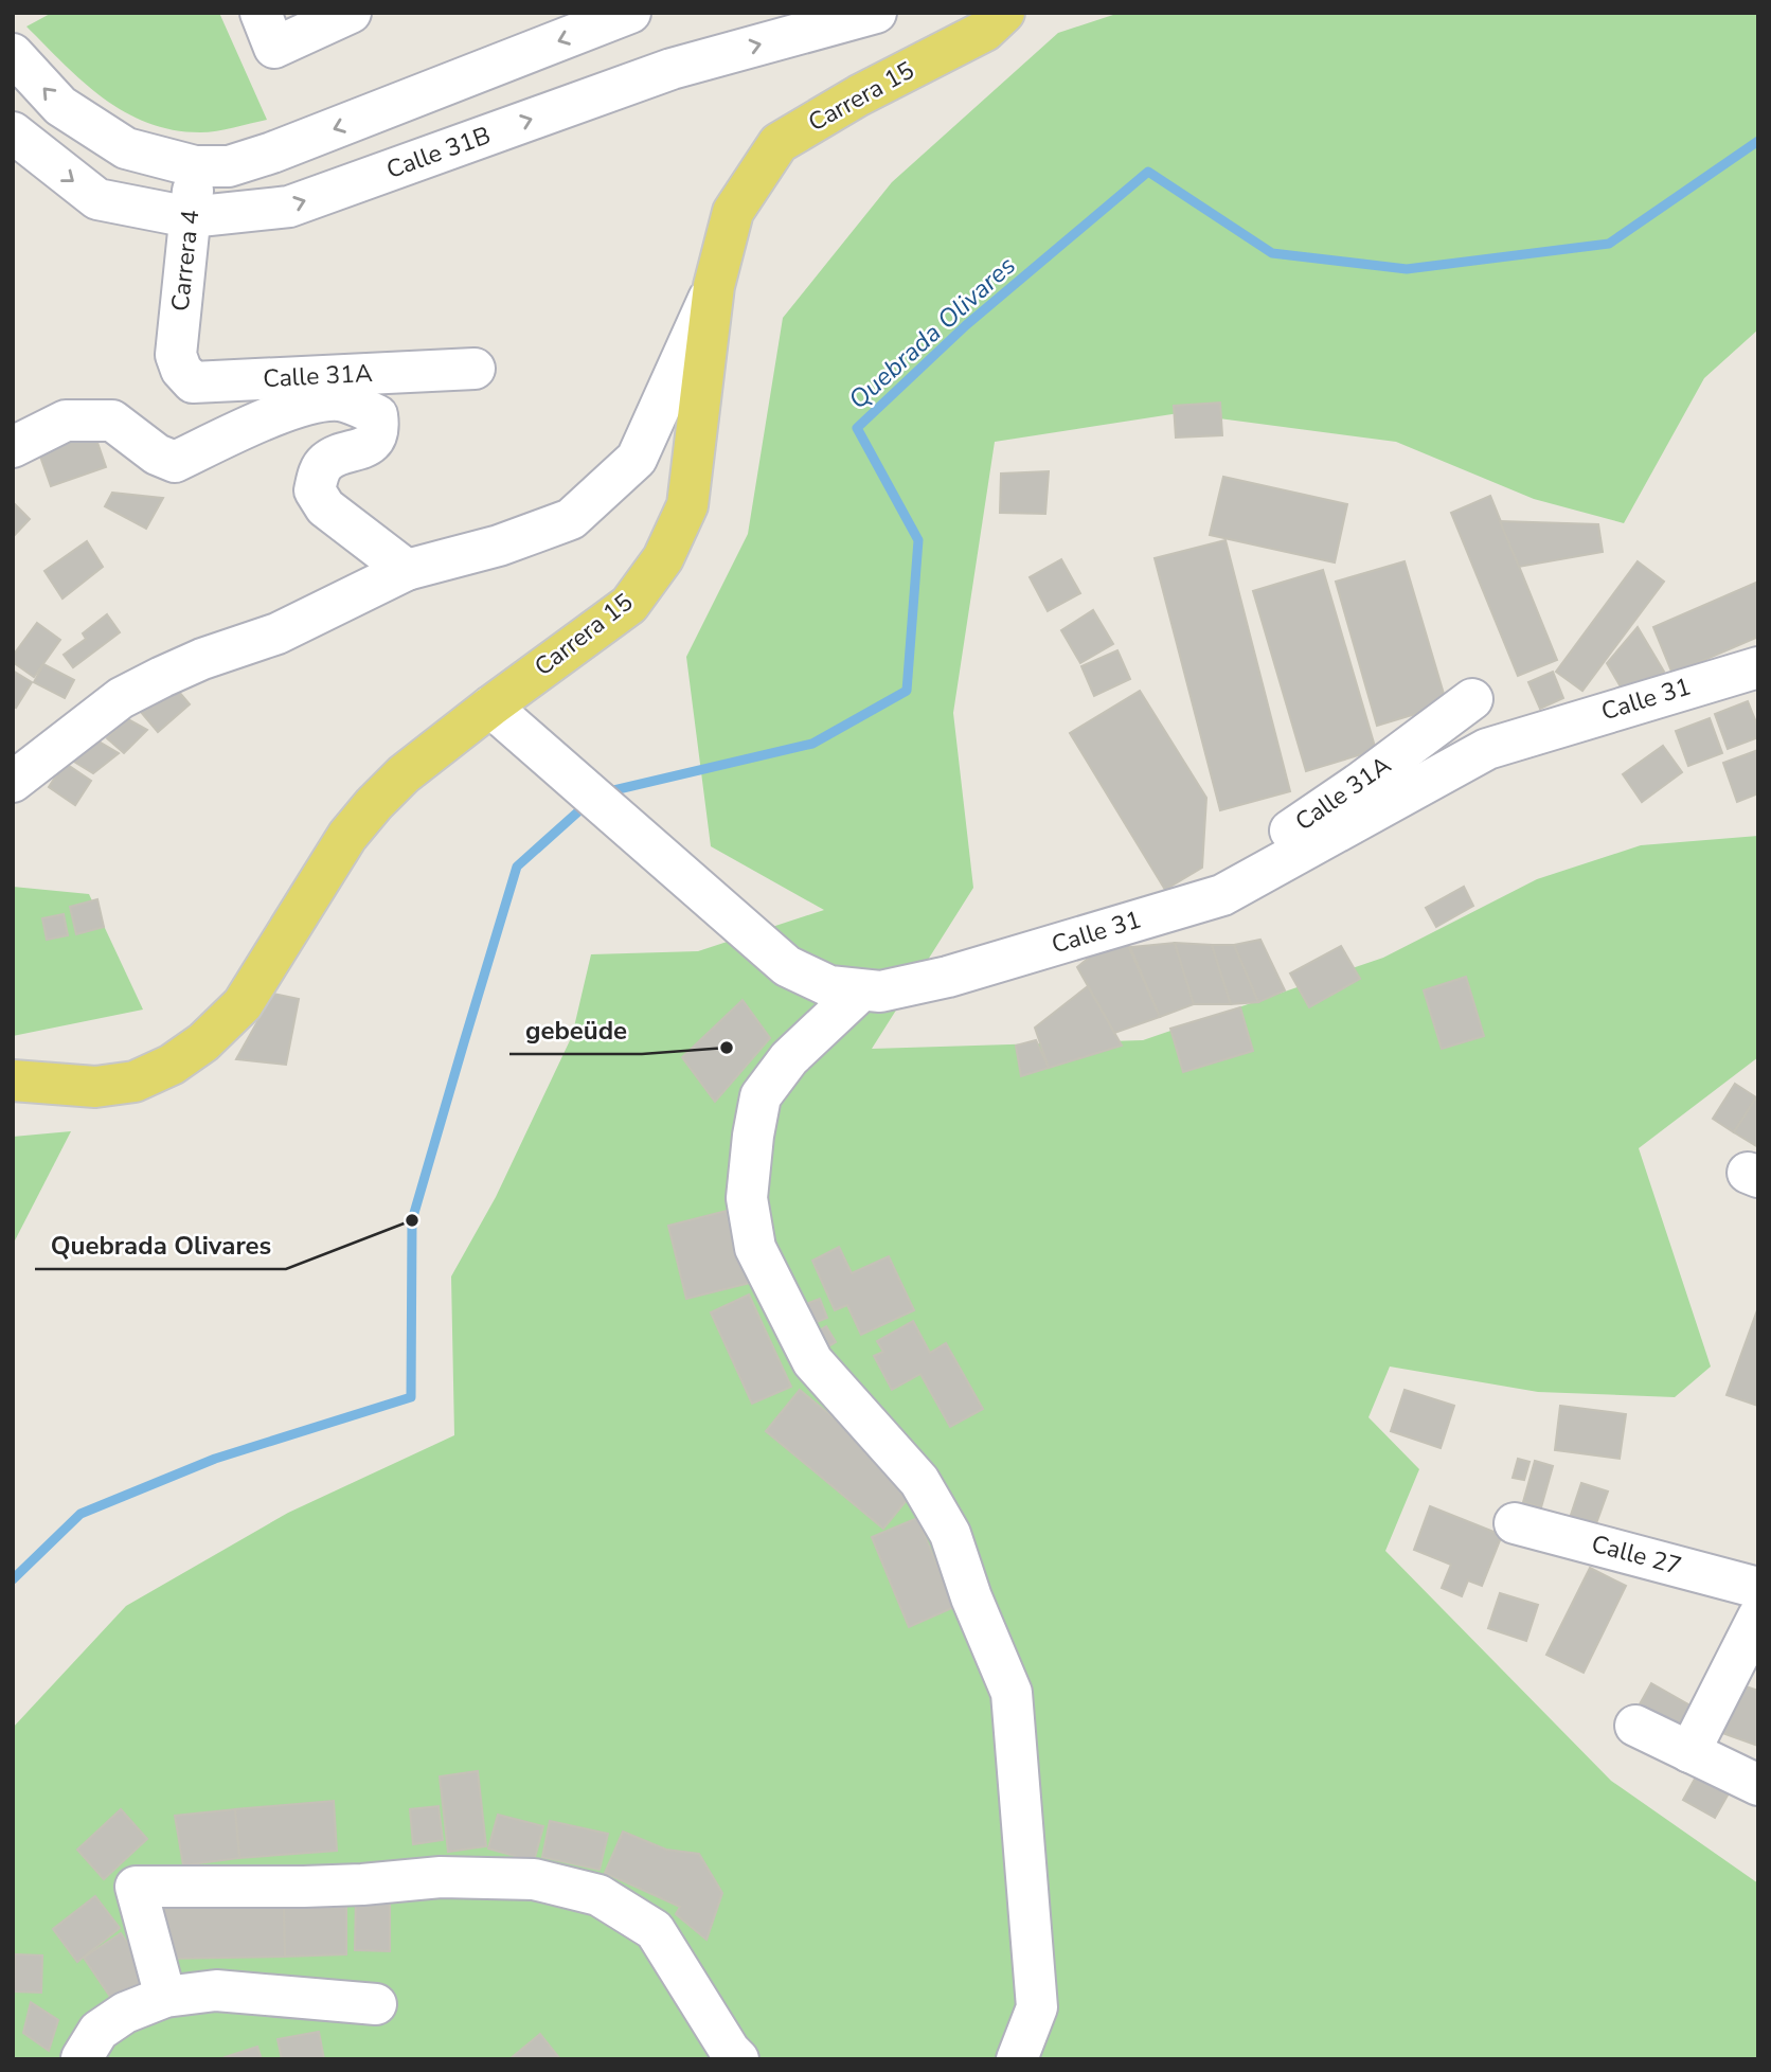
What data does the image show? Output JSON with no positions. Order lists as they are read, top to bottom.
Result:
{
  "streets": {
    "main road": ["Carrera 15"],
    "street": [
      "Calle 31B",
      "Carrera 4",
      "Calle 31A",
      "Calle 31",
      "Calle 27"
    ]
  },
  "crossings": [
    ["Carrera 15", "Calle 31"],
    ["Calle 31B", "Carrera 4"],
    ["Carrera 4", "Calle 31A"],
    ["Calle 31A", "Calle 31"]
  ],
  "water": ["Quebrada Olivares"],
  "places": ["gebeüde", "Quebrada Olivares"]
}
